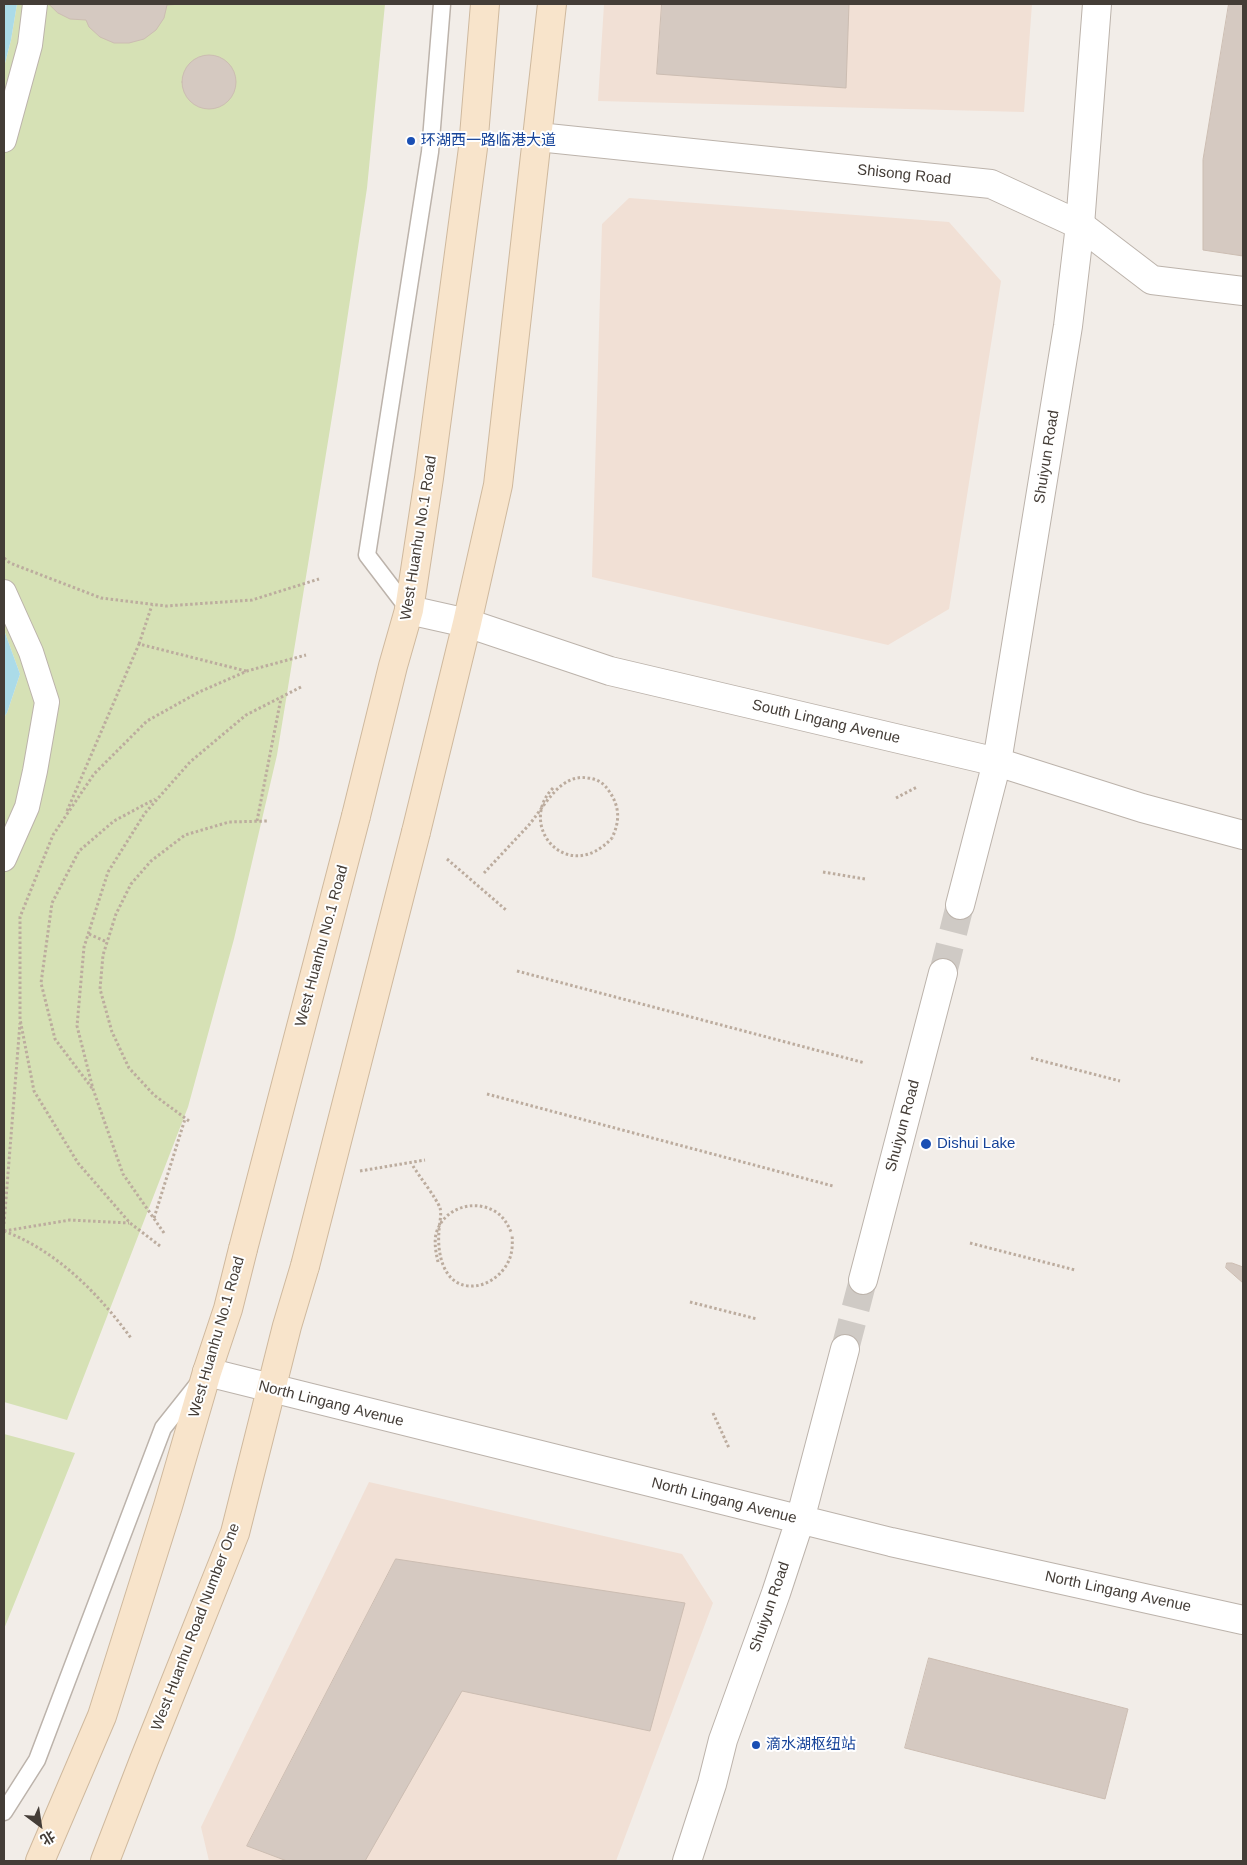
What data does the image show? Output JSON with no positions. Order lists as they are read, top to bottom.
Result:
{
  "streets": {
    "main road": ["West Huanhu No.1 Road", "West Huanhu Road Number One"],
    "street": [
      "Shisong Road",
      "Shuiyun Road",
      "South Lingang Avenue",
      "North Lingang Avenue"
    ]
  },
  "crossings": [
    ["Shisong Road", "Shuiyun Road"],
    ["Shuiyun Road", "South Lingang Avenue"],
    ["Shuiyun Road", "North Lingang Avenue"],
    ["West Huanhu No.1 Road", "South Lingang Avenue"],
    ["West Huanhu No.1 Road", "North Lingang Avenue"],
    ["North Lingang Avenue", "West Huanhu Road Number One"]
  ],
  "places": ["环湖西一路临港大道", "Dishui Lake", "滴水湖枢纽站"],
  "north": "bottom right"
}
